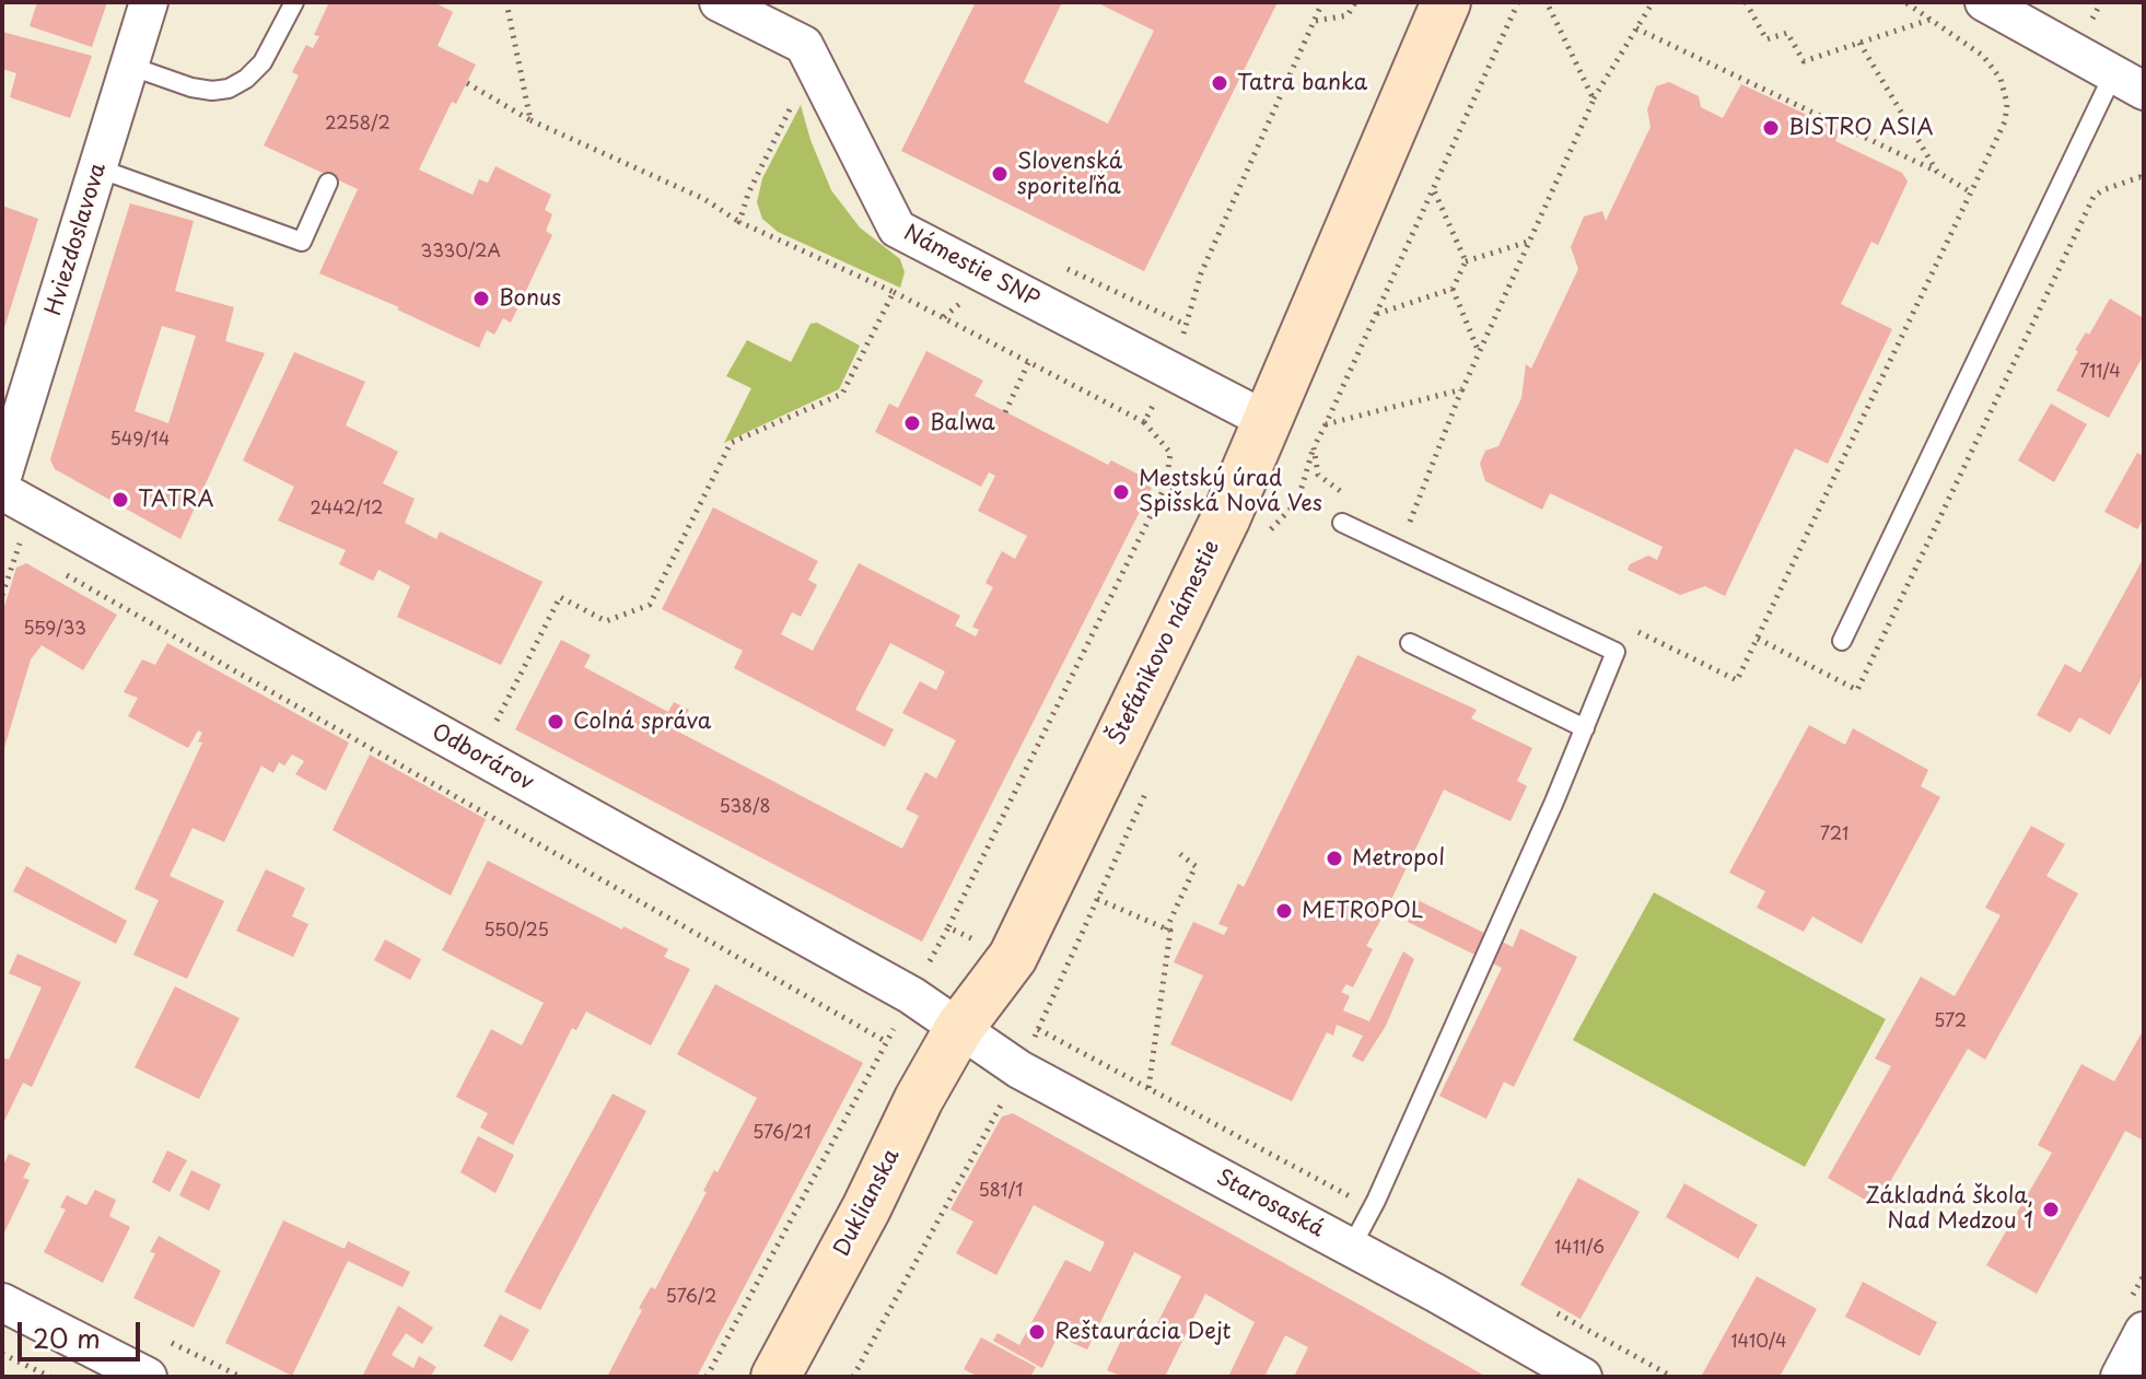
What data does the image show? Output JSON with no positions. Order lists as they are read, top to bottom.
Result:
{
  "streets": {
    "street": [
      "Hviezdoslavova",
      "Námestie SNP",
      "Štefánikovo námestie",
      "Odborárov",
      "Duklianska",
      "Starosaská"
    ]
  },
  "crossings": [
    ["Námestie SNP", "Štefánikovo námestie"],
    ["Štefánikovo námestie", "Odborárov"],
    ["Štefánikovo námestie", "Duklianska"],
    ["Štefánikovo námestie", "Starosaská"],
    ["Odborárov", "Duklianska"],
    ["Odborárov", "Starosaská"],
    ["Duklianska", "Starosaská"]
  ],
  "places": [
    "Tatra banka",
    "BISTRO ASIA",
    "Slovenská sporiteľňa",
    "Bonus",
    "Balwa",
    "Mestský úrad Spišská Nová Ves",
    "TATRA",
    "Colná správa",
    "Metropol",
    "METROPOL",
    "Základná škola, Nad Medzou 1",
    "Reštaurácia Dejt"
  ],
  "house_numbers": [
    "2258/2",
    "3330/2A",
    "711/4",
    "549/14",
    "2442/12",
    "559/33",
    "538/8",
    "721",
    "550/25",
    "572",
    "576/21",
    "581/1",
    "1411/6",
    "576/2",
    "1410/4"
  ],
  "scale_bar": "20 m"
}
